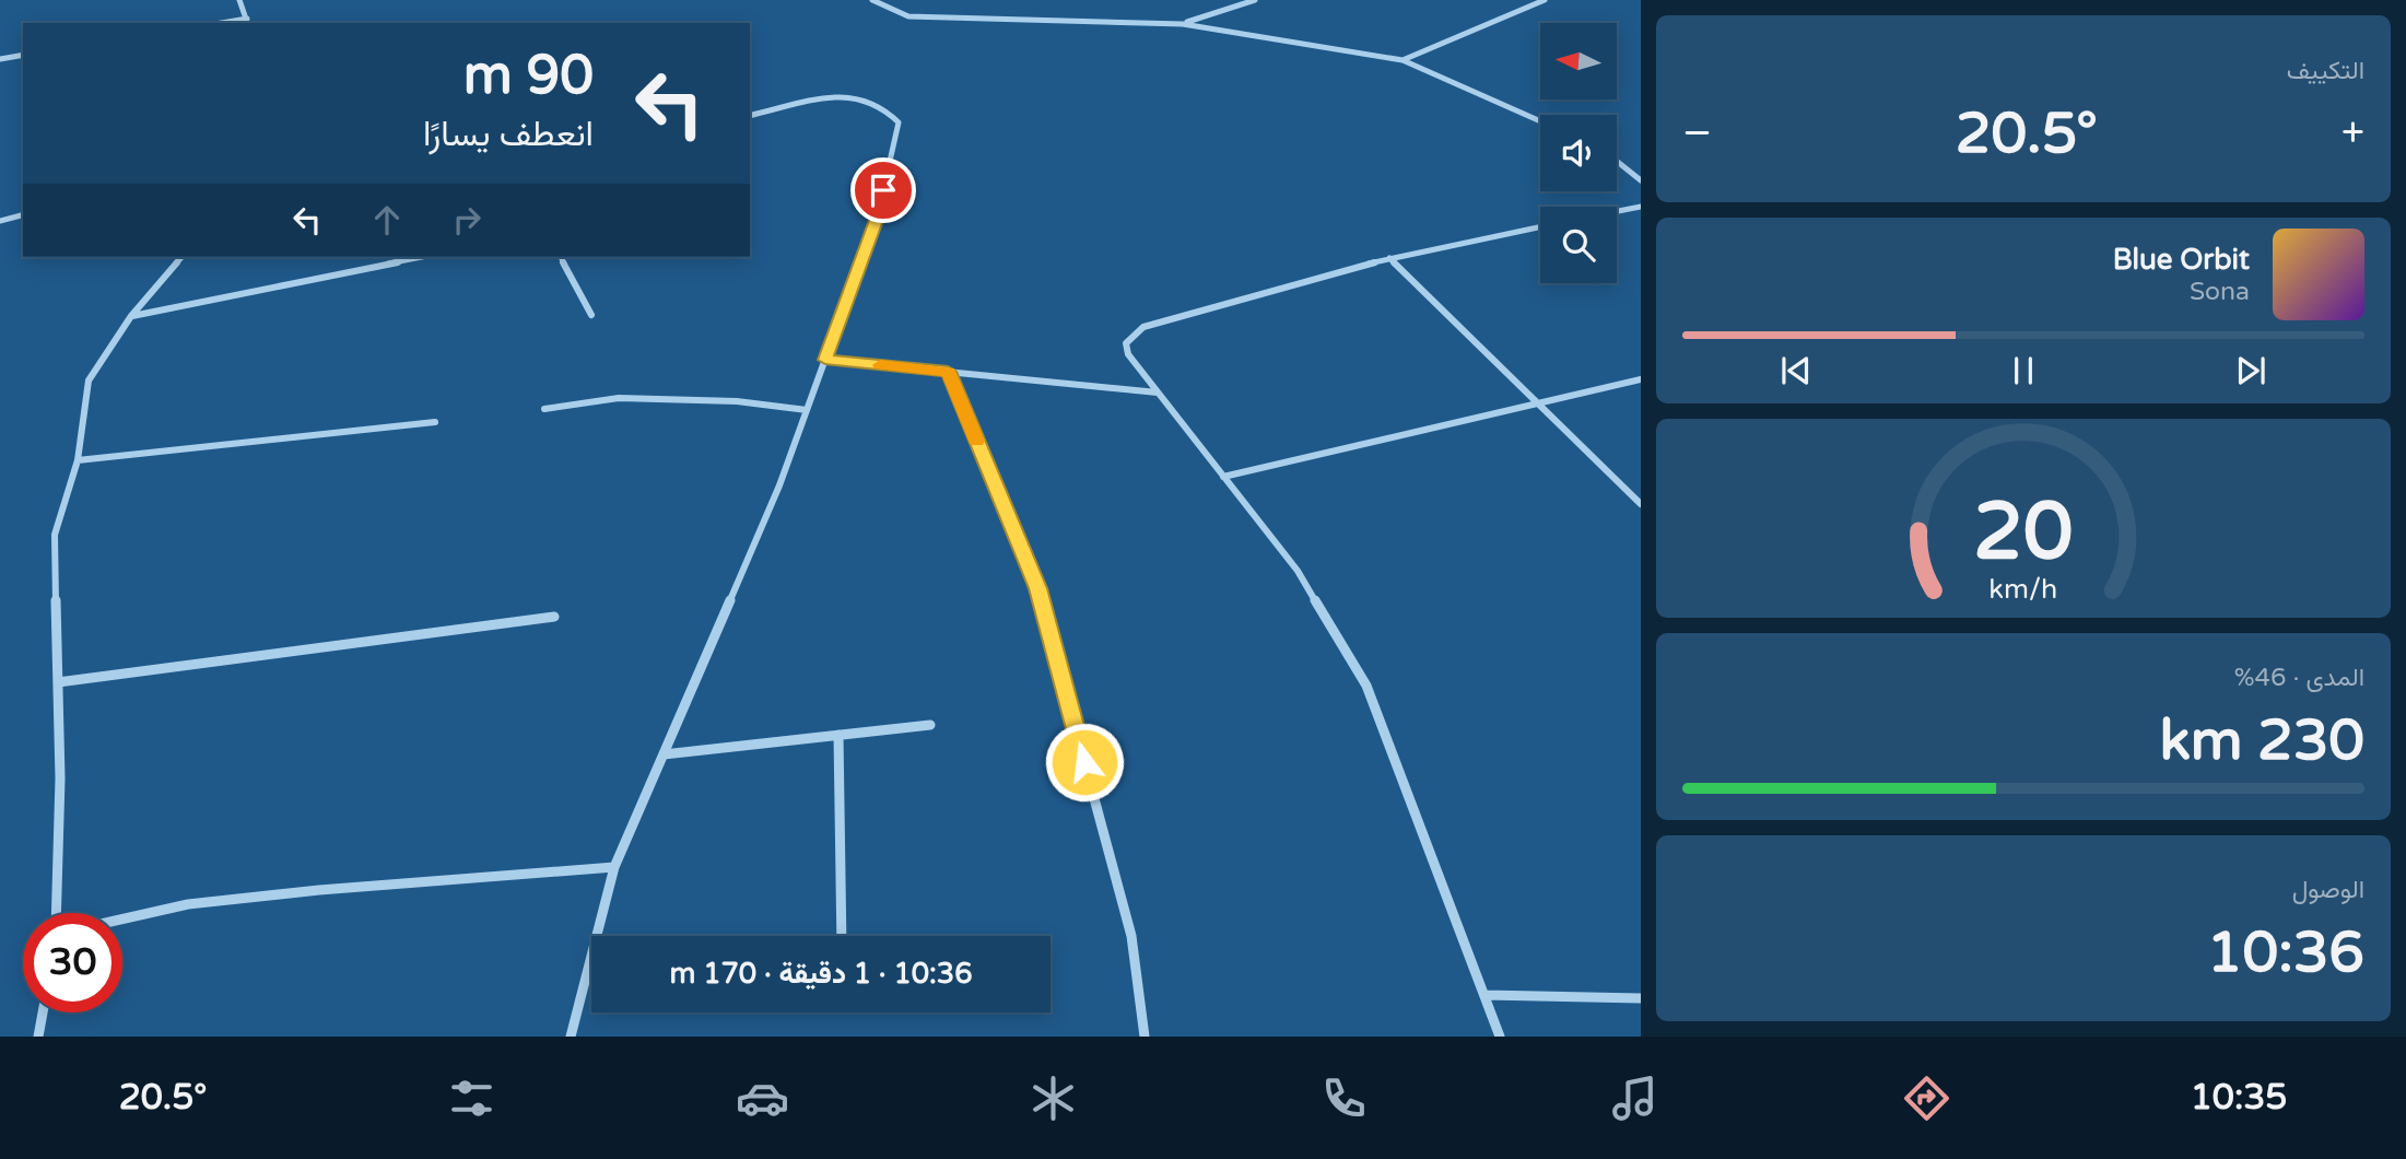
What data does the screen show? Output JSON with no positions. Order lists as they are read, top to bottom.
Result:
{
  "north": "left",
  "page": {
    "tile": [
      "التكييف",
      ["المدى · 46%", "230 km"],
      ["الوصول", "10:36"]
    ],
    "turn": ["90 m", "انعطف يسارًا"],
    "heat": ["−", "20.5°", "+"],
    "song": ["Blue Orbit", "Sona"],
    "limit": "30",
    "trip": "10:36 · 1 دقيقة · 170 m",
    "tabs": ["10:35", "20.5°"],
    "gauge": ["20", "km/h"]
  }
}
